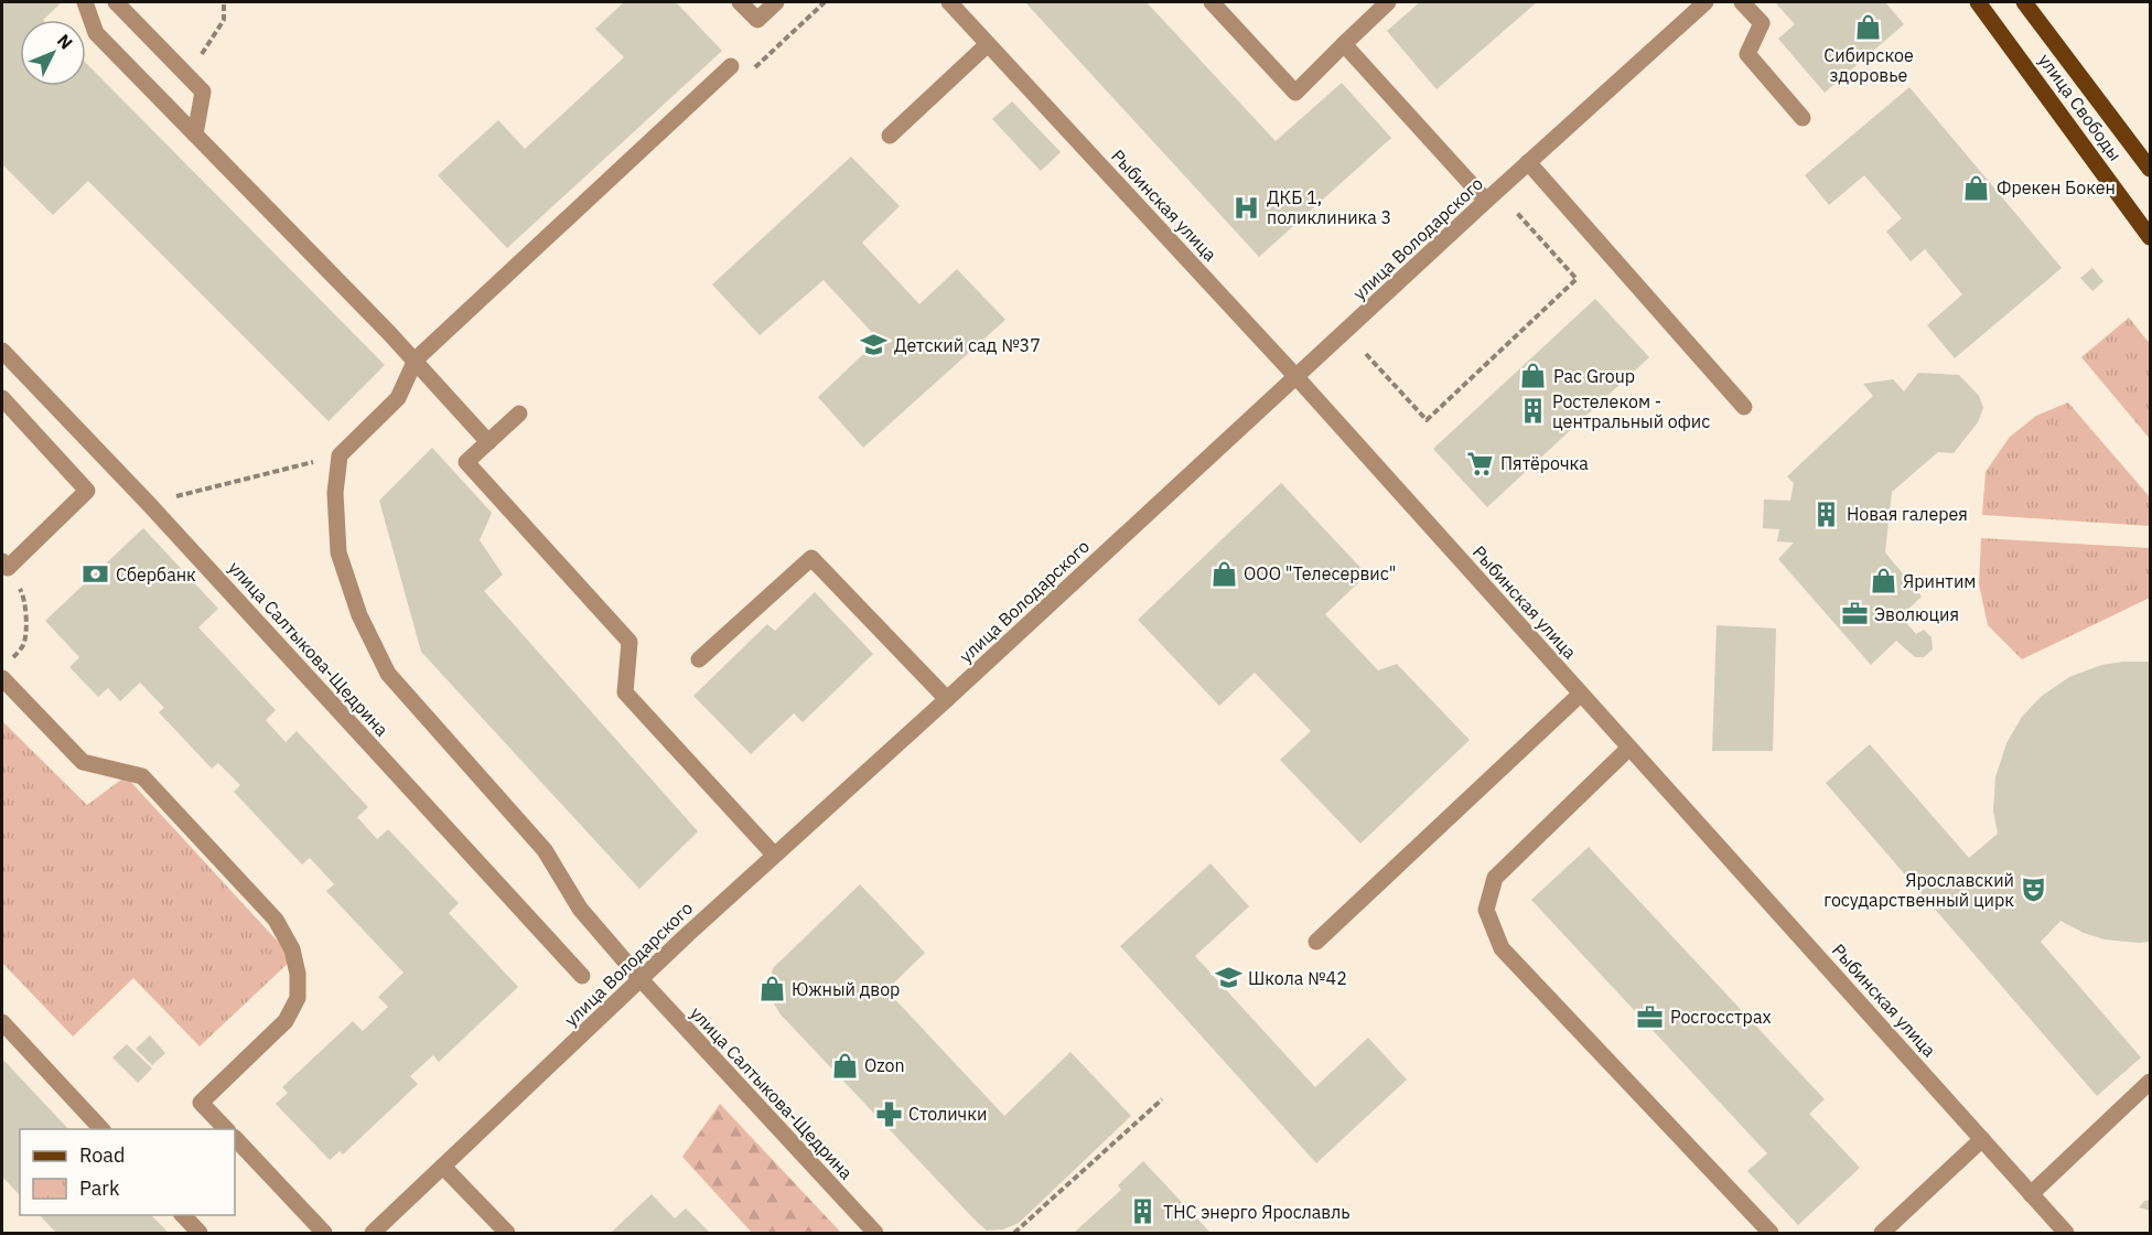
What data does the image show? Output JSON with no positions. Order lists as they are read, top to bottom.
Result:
{
  "streets": {
    "main road": ["улица Свободы"],
    "street": ["Рыбинская улица", "улица Володарского", "улица Салтыкова-Щедрина"]
  },
  "crossings": [
    ["Рыбинская улица", "улица Володарского"],
    ["улица Володарского", "улица Салтыкова-Щедрина"]
  ],
  "places": {
    "shop": [
      "Сибирское здоровье",
      "Фрекен Бокен",
      "Pac Group",
      "ООО \"Телесервис\"",
      "Яринтим",
      "Южный двор",
      "Ozon"
    ],
    "hospital": ["ДКБ 1, поликлиника 3"],
    "school or university": ["Детский сад №37", "Школа №42"],
    "building": ["Ростелеком - центральный офис", "Новая галерея", "ТНС энерго Ярославль"],
    "supermarket": ["Пятёрочка"],
    "bank": ["Сбербанк"],
    "office": ["Эволюция", "Росгосстрах"],
    "theatre": ["Ярославский государственный цирк"],
    "pharmacy": ["Столички"]
  },
  "legend": ["Road", "Park"],
  "north": "top right"
}
